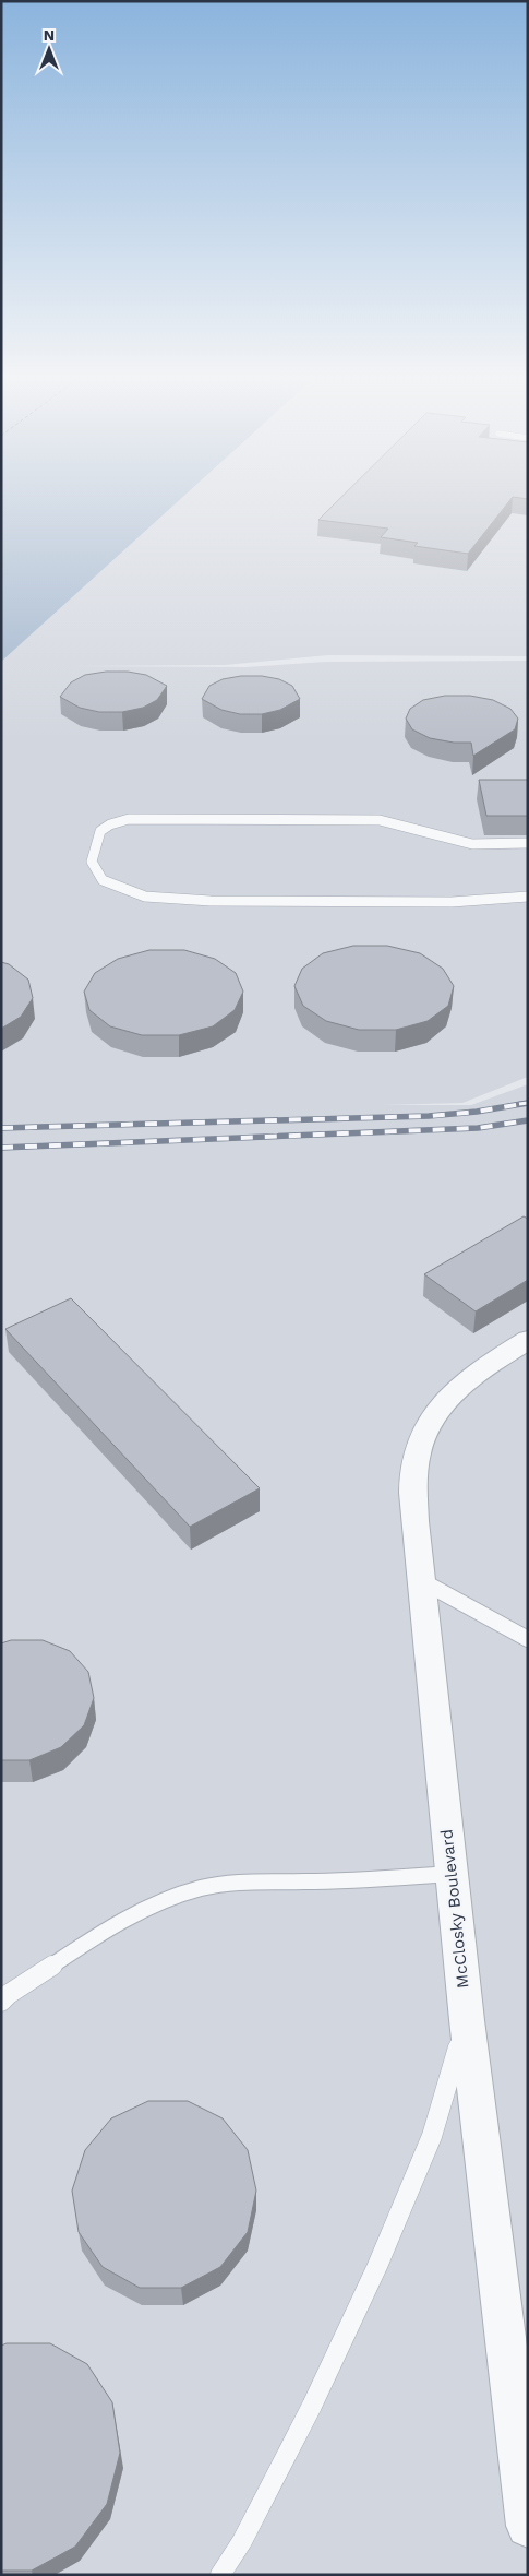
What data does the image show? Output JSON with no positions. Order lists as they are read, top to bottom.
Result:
{
  "streets": {
    "street": ["McClosky Boulevard"]
  },
  "north": "top"
}
